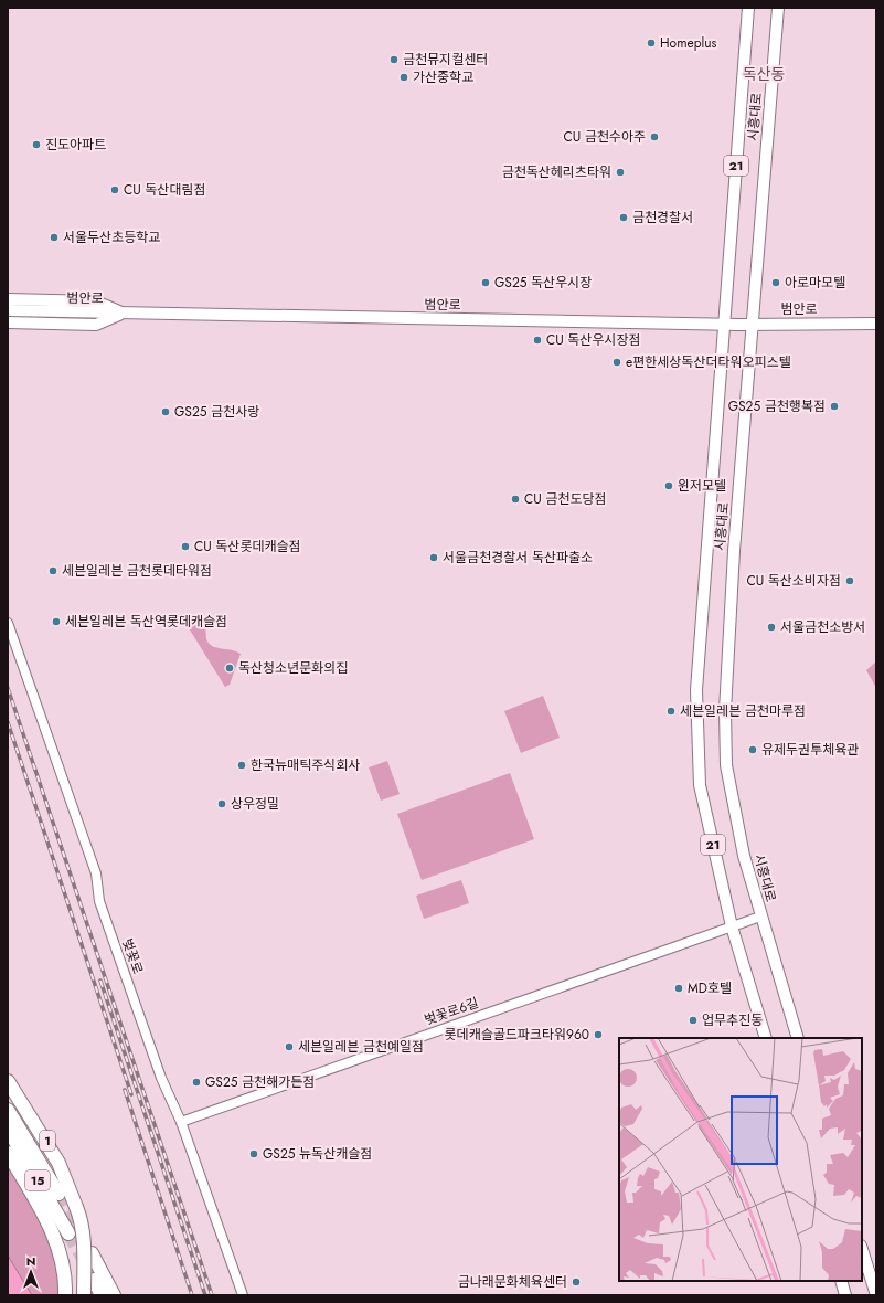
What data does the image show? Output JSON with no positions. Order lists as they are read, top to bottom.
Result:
{
  "streets": {
    "highway": ["1", "15"],
    "main road": ["시흥대로", "21", "범안로"],
    "street": ["벚꽃로", "벚꽃로6길"]
  },
  "crossings": [
    ["시흥대로", "범안로"],
    ["시흥대로", "벚꽃로6길"],
    ["벚꽃로", "벚꽃로6길"]
  ],
  "districts": ["독산동"],
  "places": [
    "Homeplus",
    "금천뮤지컬센터",
    "가산중학교",
    "CU 금천수아주",
    "진도아파트",
    "금천독산헤리츠타워",
    "CU 독산대림점",
    "금천경찰서",
    "서울두산초등학교",
    "GS25 독산우시장",
    "아로마모텔",
    "CU 독산우시장점",
    "e편한세상독산더타워오피스텔",
    "GS25 금천행복점",
    "GS25 금천사랑",
    "윈저모텔",
    "CU 금천도당점",
    "CU 독산롯데캐슬점",
    "서울금천경찰서 독산파출소",
    "세븐일레븐 금천롯데타워점",
    "CU 독산소비자점",
    "세븐일레븐 독산역롯데캐슬점",
    "서울금천소방서",
    "독산청소년문화의집",
    "세븐일레븐 금천마루점",
    "유제두권투체육관",
    "한국뉴매틱주식회사",
    "상우정밀",
    "MD호텔",
    "업무추진동",
    "롯데캐슬골드파크타워960",
    "세븐일레븐 금천예일점",
    "GS25 금천해가든점",
    "GS25 뉴독산캐슬점",
    "금나래문화체육센터"
  ],
  "north": "top"
}
